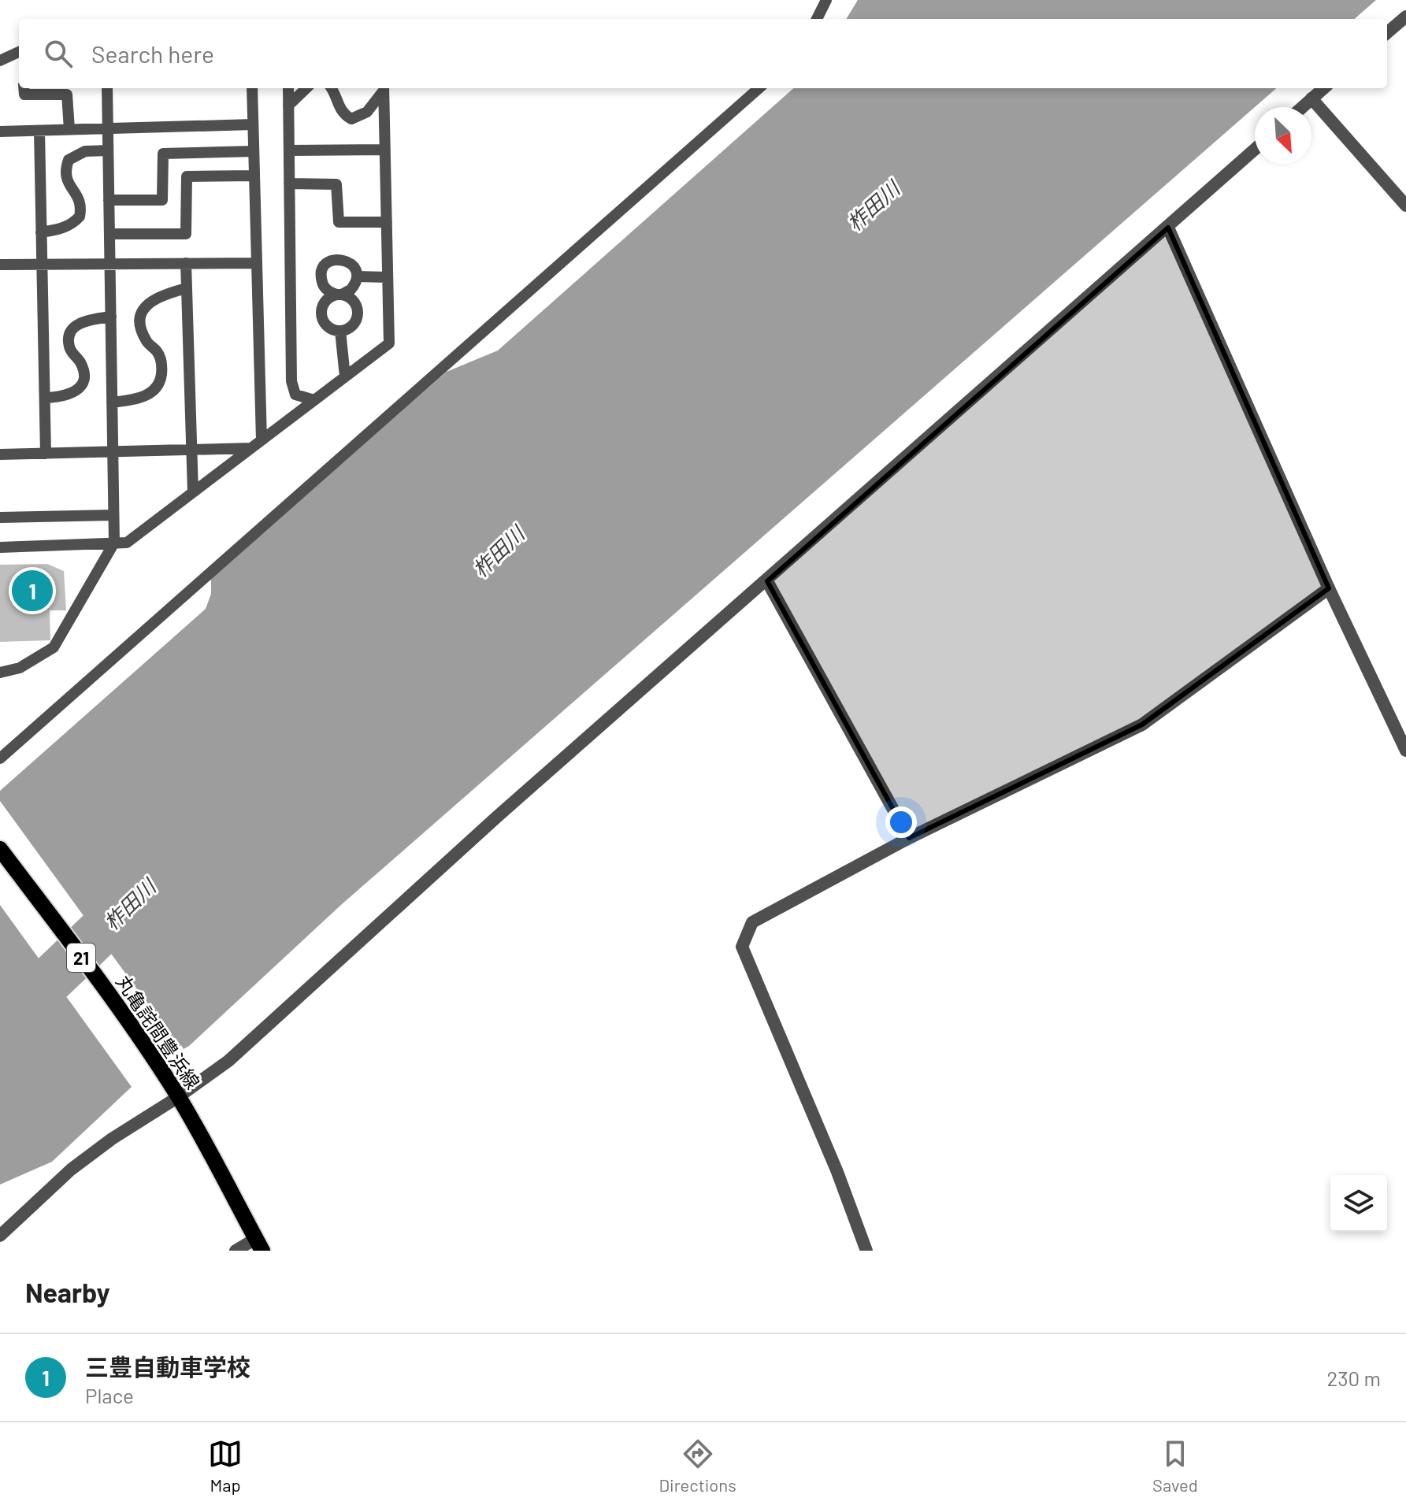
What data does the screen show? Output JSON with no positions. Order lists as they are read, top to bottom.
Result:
{
  "streets": {
    "main road": ["21", "丸亀詫間豊浜線"]
  },
  "water": ["柞田川"],
  "north": "bottom right",
  "page": {
    "search": "Search here",
    "pins": "1",
    "heading": "Nearby",
    "list": [
      {
        "mark": "1",
        "name": "三豊自動車学校",
        "note": "Place",
        "value": "230 m"
      }
    ],
    "nav": ["Map", "Directions", "Saved"]
  }
}
